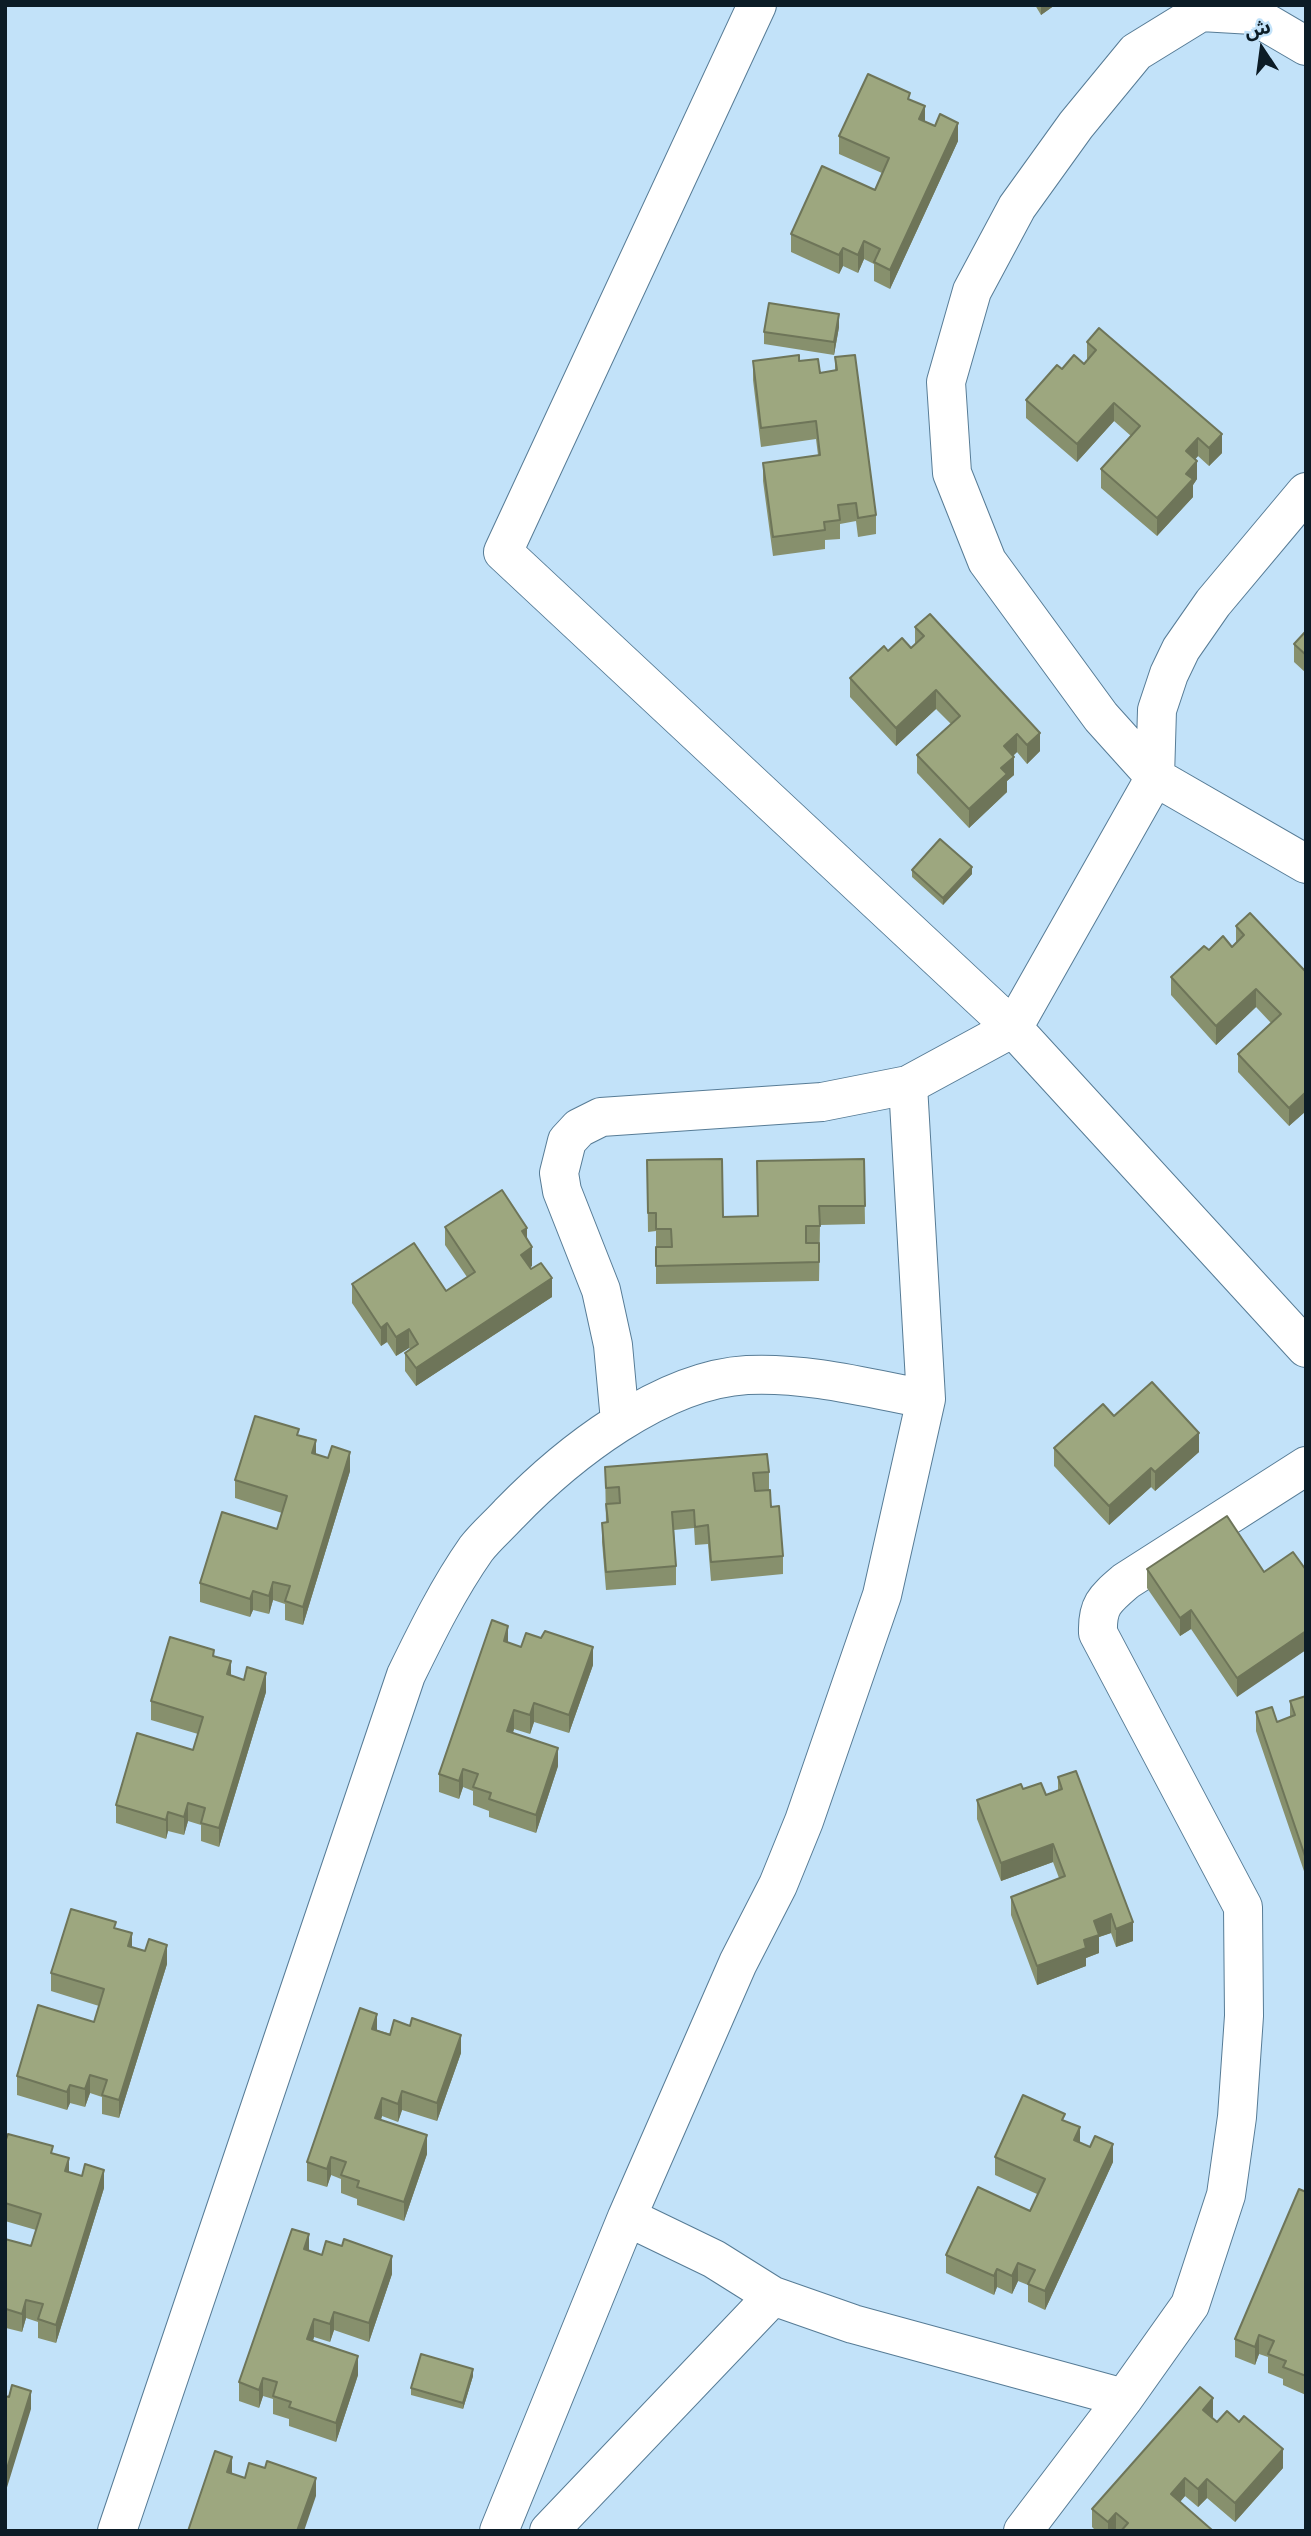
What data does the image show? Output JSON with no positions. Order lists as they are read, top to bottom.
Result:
{
  "north": "top"
}
